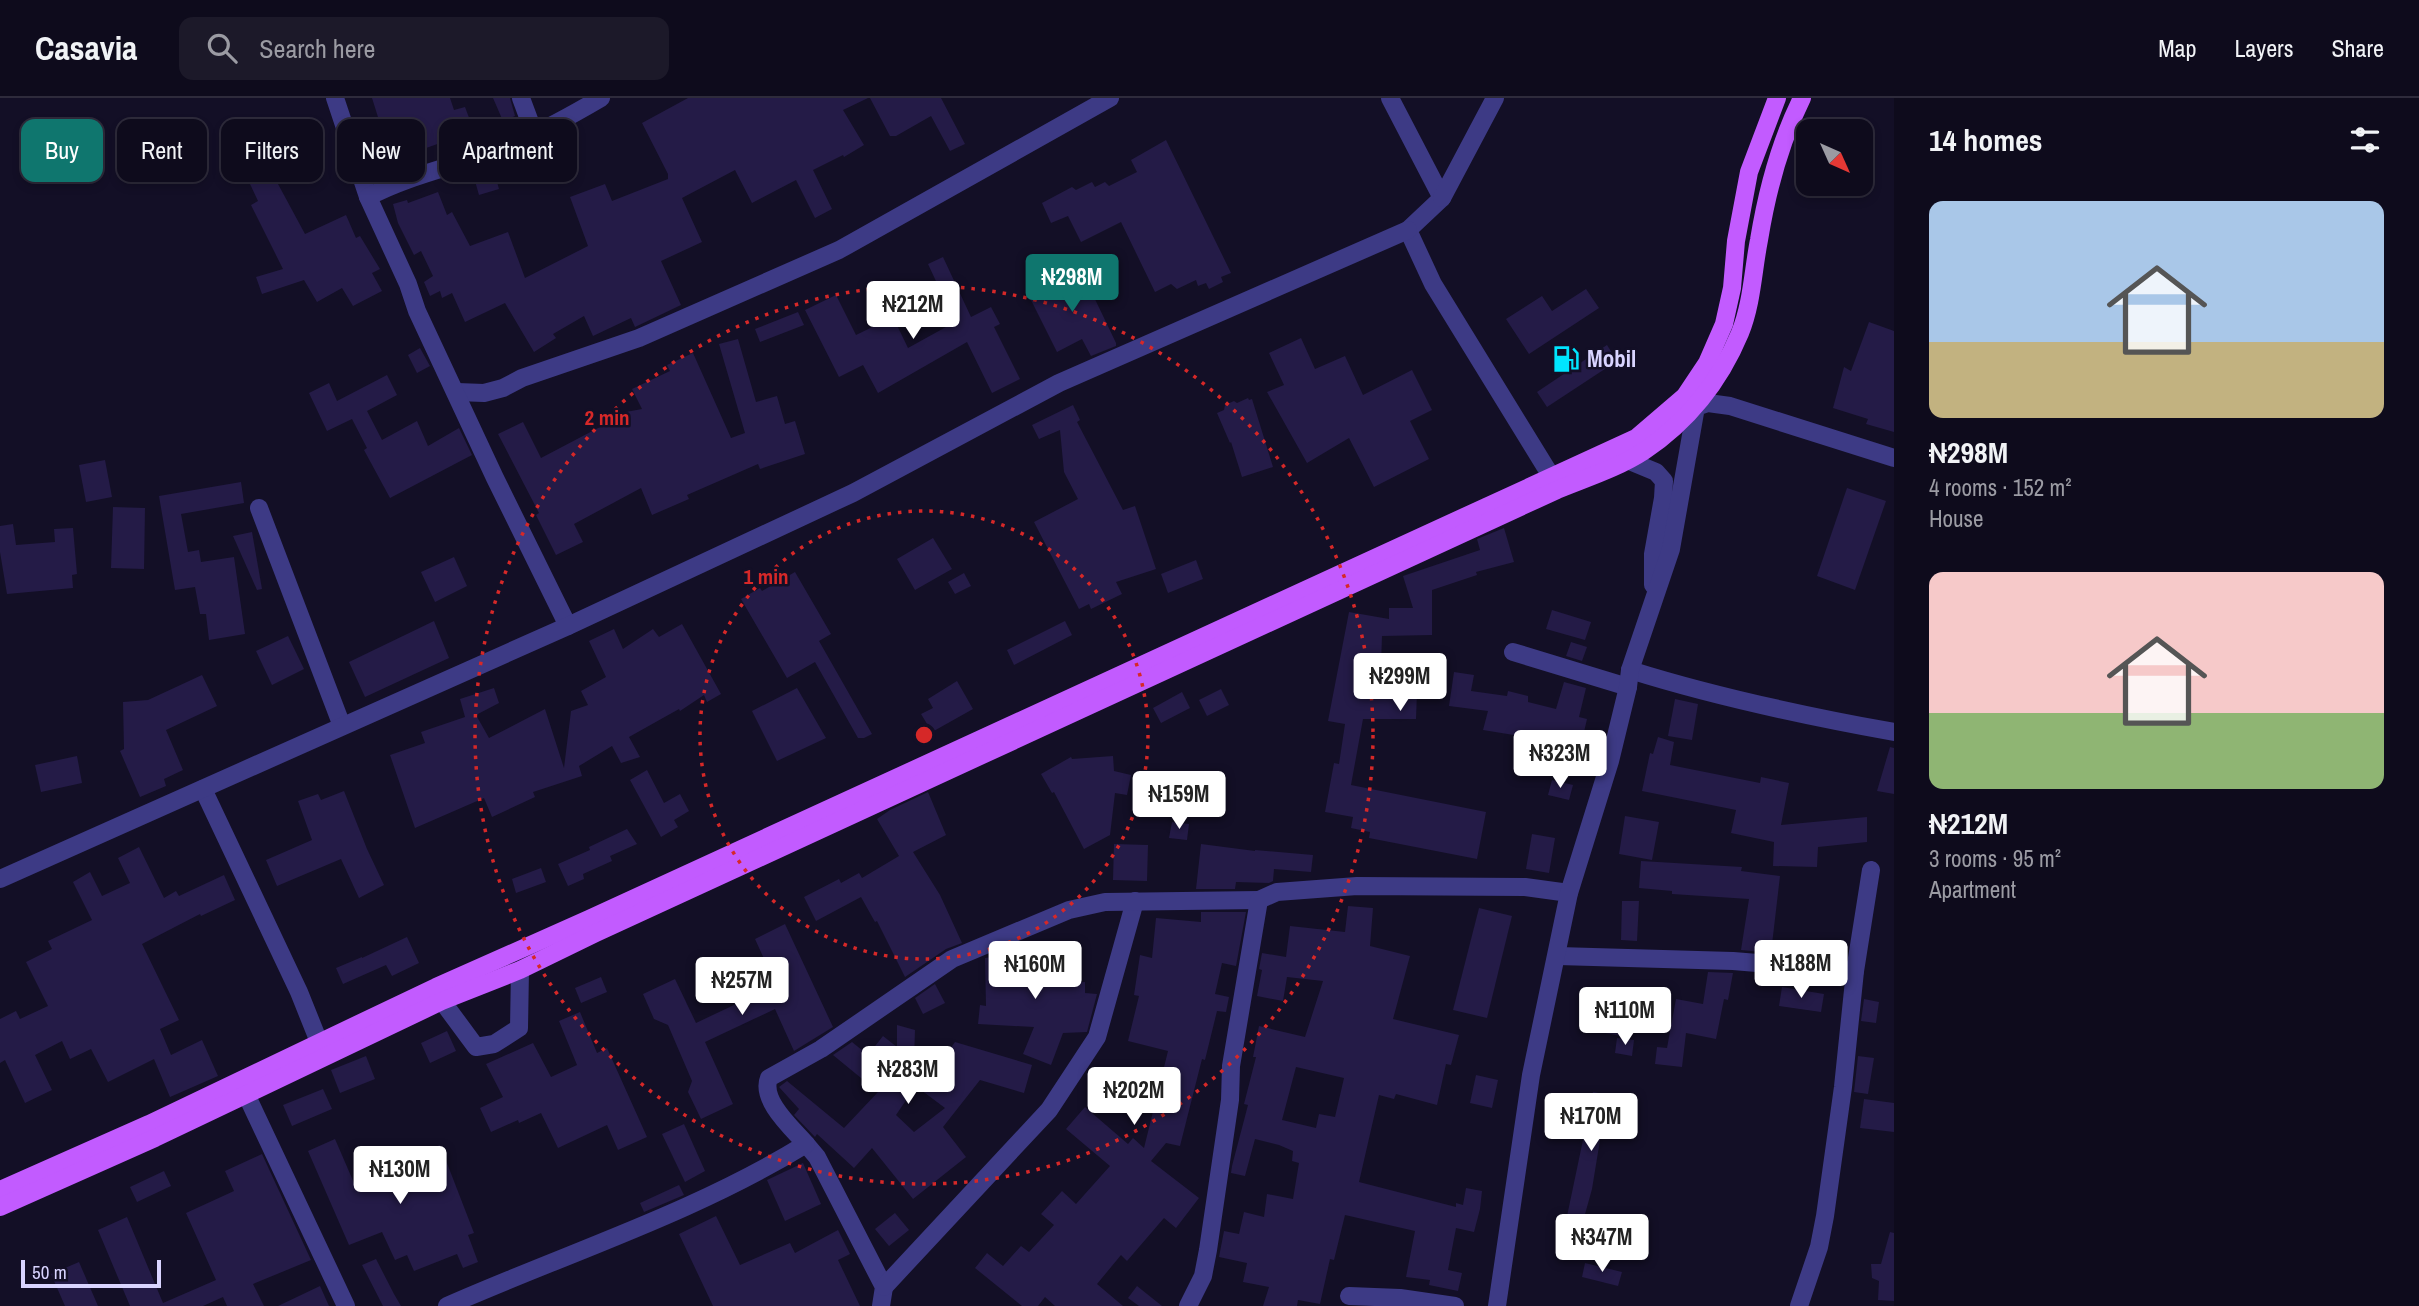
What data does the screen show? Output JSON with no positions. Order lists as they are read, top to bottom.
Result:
{
  "places": {
    "fuel station": ["Mobil"]
  },
  "scale_bar": "50 m",
  "north": "bottom right",
  "page": {
    "header": "Casavia",
    "search": "Search here",
    "nav": ["Map", "Layers", "Share"],
    "heading": "14 homes",
    "chip": [
      "Buy",
      "Rent",
      "Filters",
      "New",
      "Apartment"
    ],
    "list": [
      {
        "name": "₦298M",
        "note": "4 rooms · 152 m² · House"
      },
      {
        "name": "₦212M",
        "note": "3 rooms · 95 m² · Apartment"
      }
    ],
    "price": [
      "₦298M",
      "₦212M",
      "₦299M",
      "₦323M",
      "₦159M",
      "₦188M",
      "₦160M",
      "₦257M",
      "₦110M",
      "₦283M",
      "₦202M",
      "₦170M",
      "₦130M",
      "₦347M"
    ],
    "scale": "50 m"
  },
  "rings": ["2 min", "1 min"]
}
